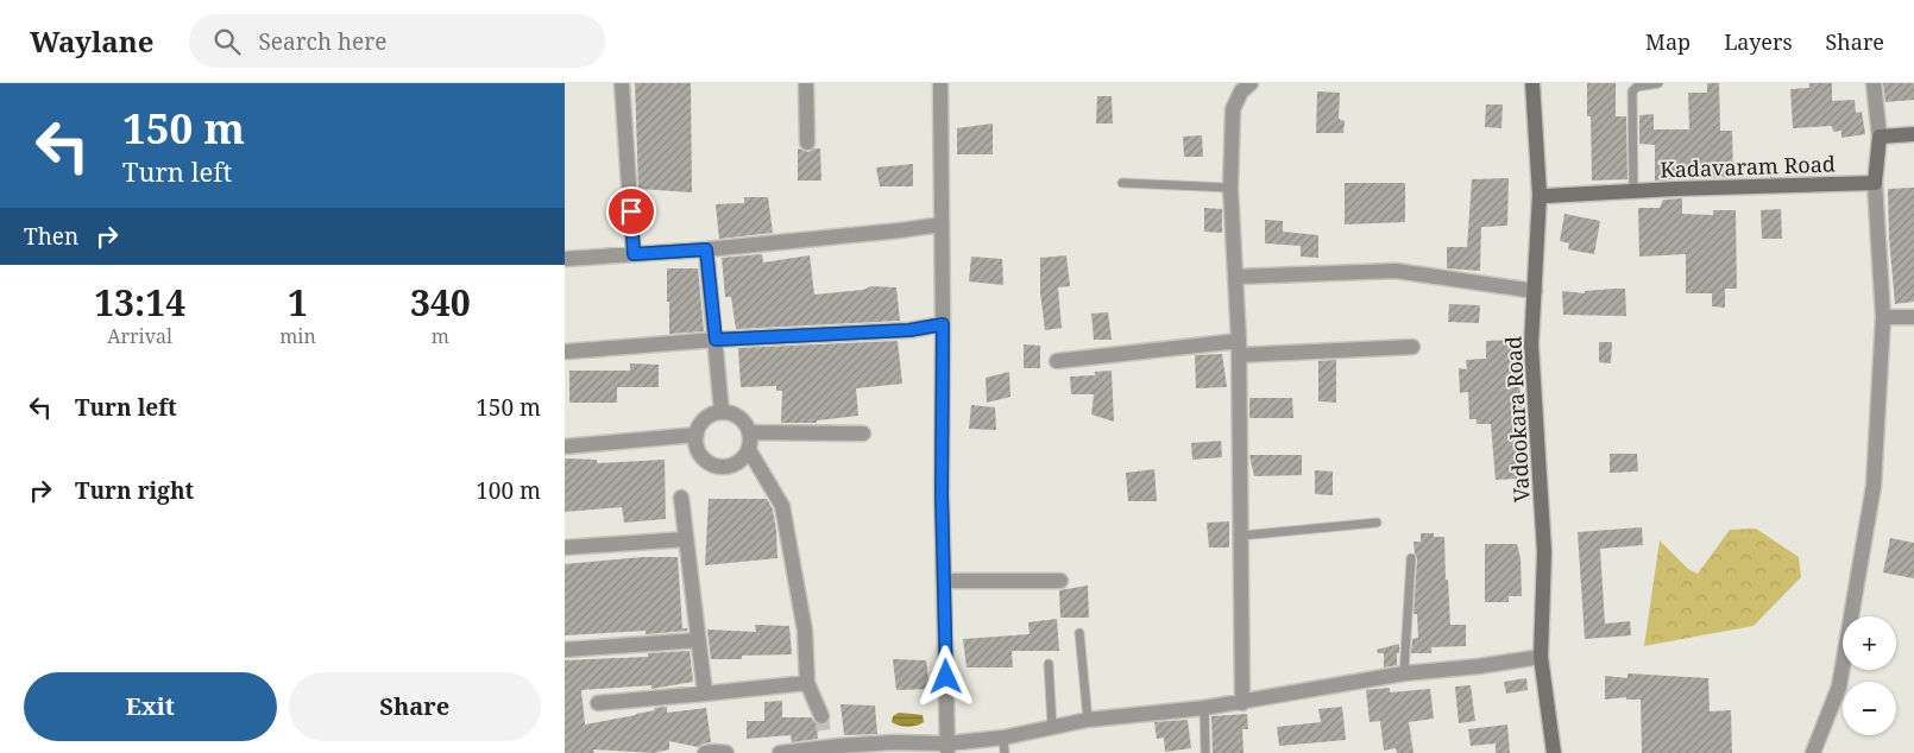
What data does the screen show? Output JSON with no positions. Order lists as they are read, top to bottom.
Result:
{
  "streets": {
    "street": ["Kadavaram Road", "Vadookara Road"]
  },
  "crossings": [
    ["Kadavaram Road", "Vadookara Road"]
  ],
  "page": {
    "header": "Waylane",
    "search": "Search here",
    "nav": ["Map", "Layers", "Share"],
    "turn": ["150 m", "Turn left"],
    "then": "Then",
    "eta": [
      "13:14",
      "Arrival",
      "1",
      "min",
      "340",
      "m"
    ],
    "list": [
      {
        "name": "Turn left",
        "value": "150 m"
      },
      {
        "name": "Turn right",
        "value": "100 m"
      }
    ],
    "map_buttons": ["+", "−"],
    "buttons": ["Exit", "Share"]
  }
}
